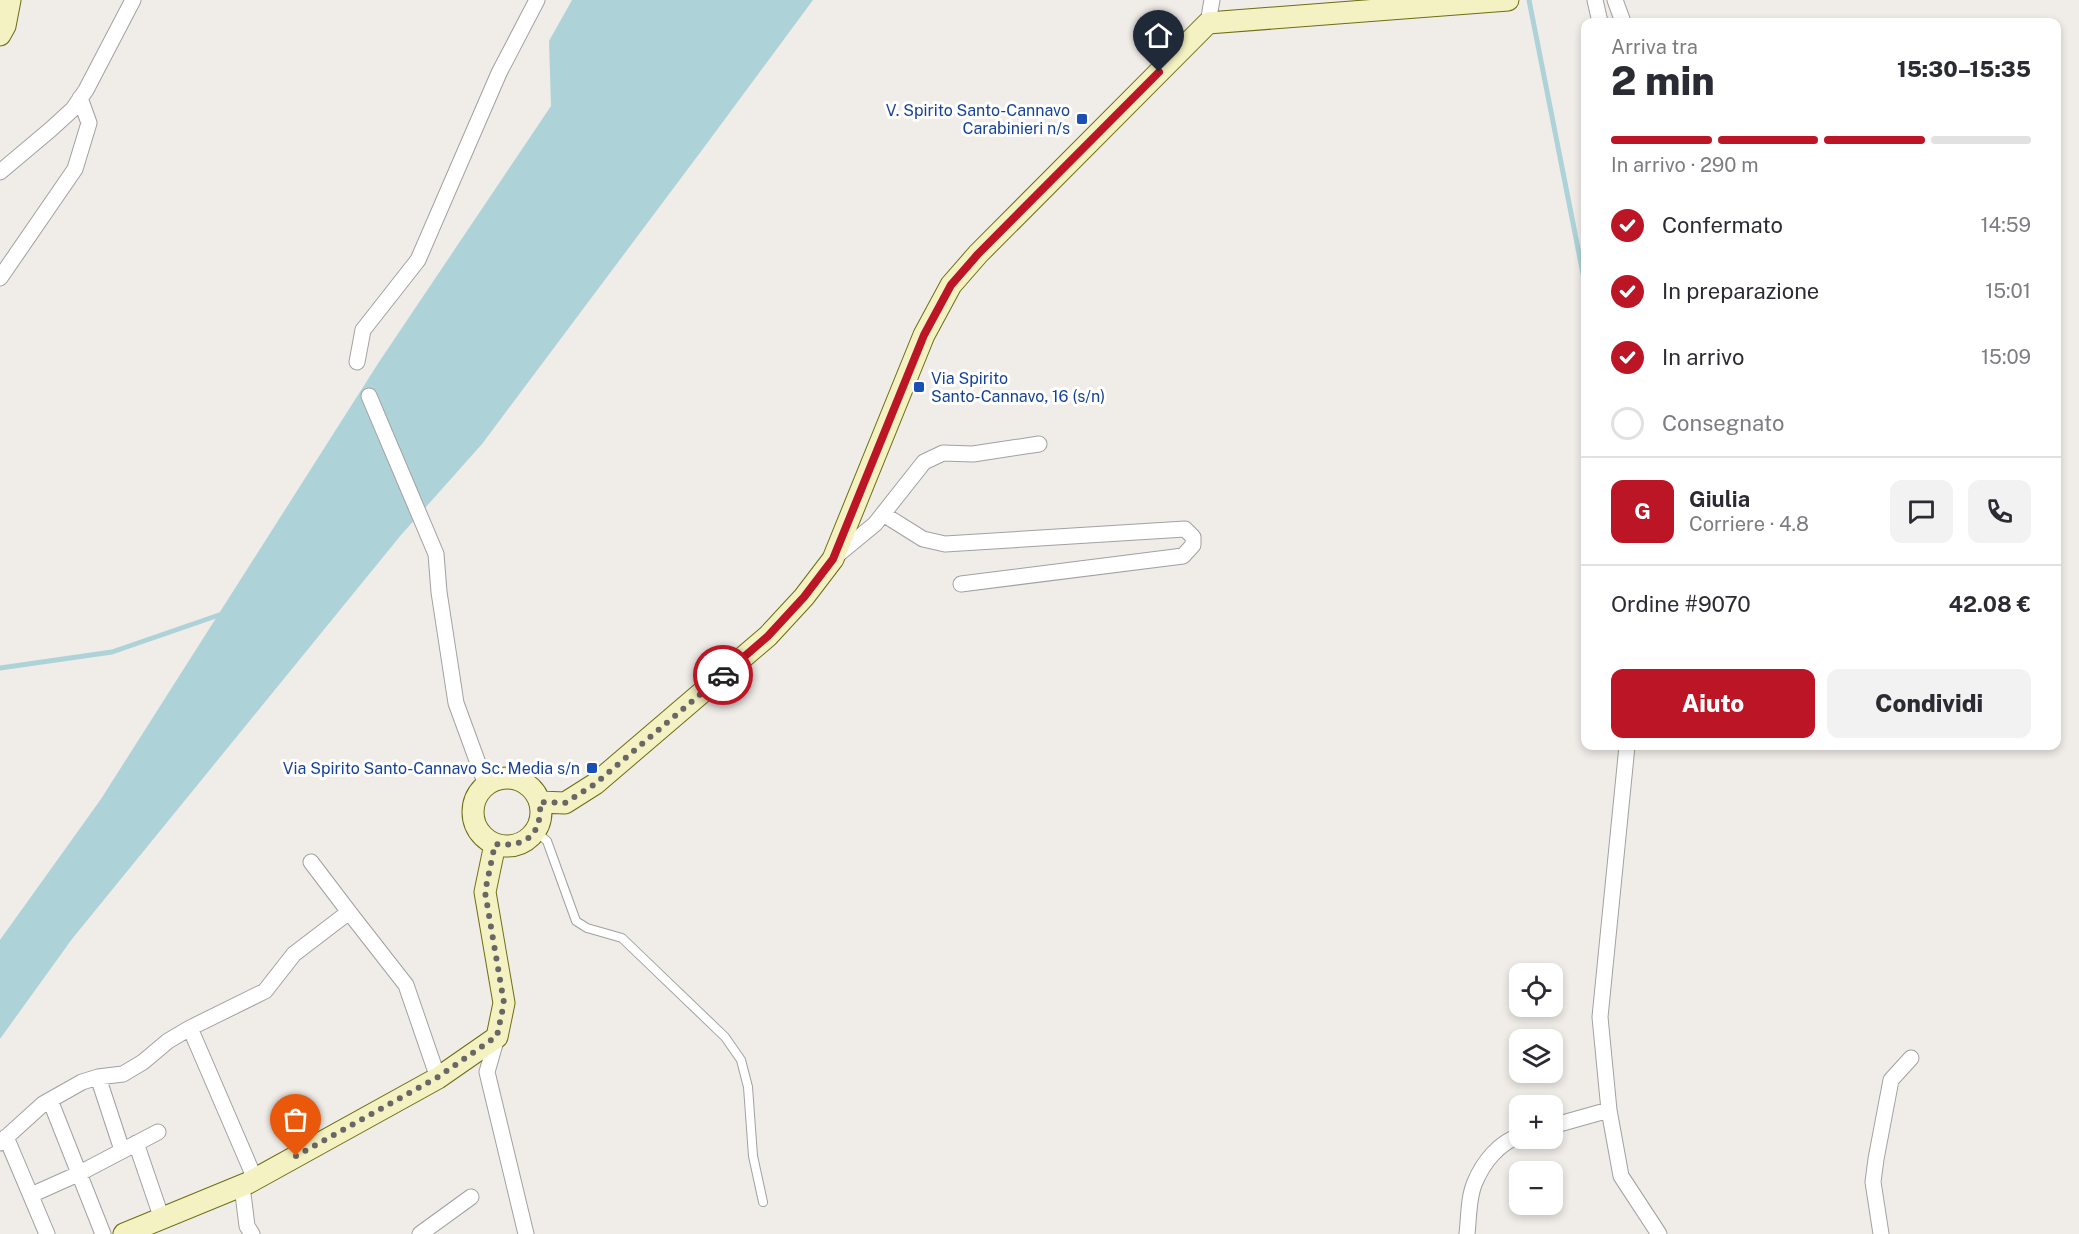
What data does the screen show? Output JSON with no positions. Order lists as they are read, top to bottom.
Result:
{
  "places": {
    "transit": ["V. Spirito Santo-Cannavo Carabinieri n/s", "Via Spirito Santo-Cannavo, 16 (s/n)", "Via Spirito Santo-Cannavo Sc. Media s/n"]
  },
  "page": {
    "heading": ["2 min", "Arriva tra", "15:30–15:35"],
    "panel": [
      "Giulia",
      "Corriere · 4.8",
      "Ordine #9070",
      "42.08 €"
    ],
    "bar": "In arrivo · 290 m",
    "list": [
      ["Confermato", "14:59"],
      ["In preparazione", "15:01"],
      ["In arrivo", "15:09"],
      "Consegnato"
    ],
    "round": "G",
    "buttons": ["Aiuto", "Condividi"],
    "map_buttons": ["+", "−"]
  }
}
